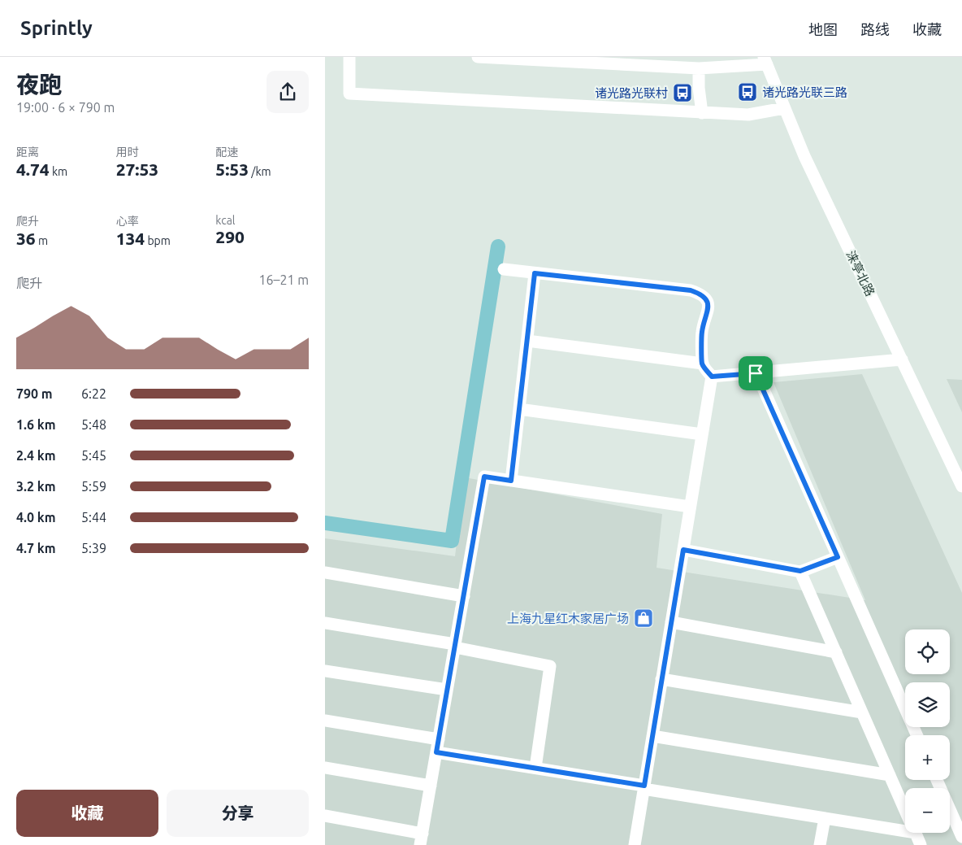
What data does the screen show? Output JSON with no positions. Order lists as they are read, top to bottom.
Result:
{
  "streets": {
    "street": ["涞亭北路"]
  },
  "places": {
    "bus stop": ["诸光路光联三路", "诸光路光联村"],
    "shop": ["上海九星红木家居广场"]
  },
  "page": {
    "header": "Sprintly",
    "nav": ["地图", "路线", "收藏"],
    "heading": ["夜跑", "19:00 · 6 × 790 m"],
    "stats": [
      ["距离", "4.74 km"],
      ["用时", "27:53"],
      ["配速", "5:53 /km"],
      ["爬升", "36 m"],
      ["心率", "134 bpm"],
      ["kcal", "290"]
    ],
    "chart": ["爬升", "16–21 m"],
    "list": [
      {
        "name": "790 m",
        "note": "6:22"
      },
      {
        "name": "1.6 km",
        "note": "5:48"
      },
      {
        "name": "2.4 km",
        "note": "5:45"
      },
      {
        "name": "3.2 km",
        "note": "5:59"
      },
      {
        "name": "4.0 km",
        "note": "5:44"
      },
      {
        "name": "4.7 km",
        "note": "5:39"
      }
    ],
    "map_buttons": ["+", "−"],
    "buttons": ["收藏", "分享"]
  }
}
